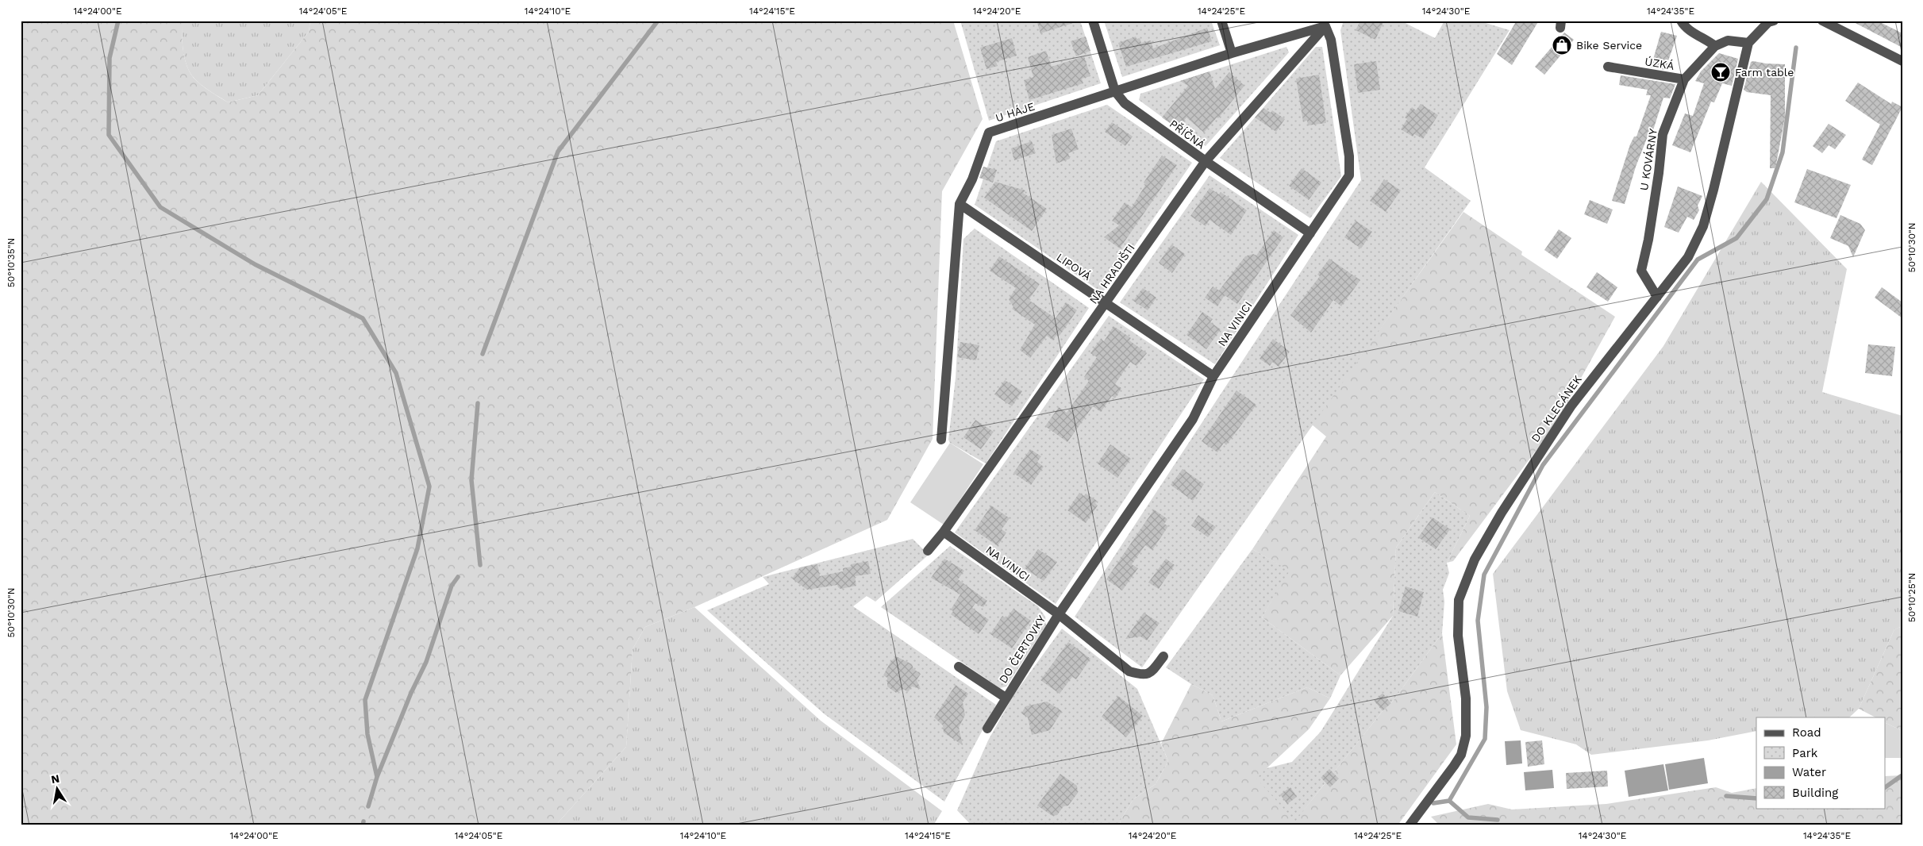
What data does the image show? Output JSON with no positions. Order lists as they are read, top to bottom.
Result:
{
  "streets": {
    "street": [
      "ÚZKÁ",
      "U HÁJE",
      "PŘÍČNÁ",
      "U KOVÁRNY",
      "LIPOVÁ",
      "NA HRADIŠTI",
      "NA VINICI",
      "DO KLECÁNEK",
      "DO ČERTOVKY"
    ]
  },
  "crossings": [
    ["ÚZKÁ", "U KOVÁRNY"],
    ["U HÁJE", "PŘÍČNÁ"],
    ["U HÁJE", "LIPOVÁ"],
    ["U HÁJE", "NA HRADIŠTI"],
    ["U HÁJE", "NA VINICI"],
    ["PŘÍČNÁ", "NA HRADIŠTI"],
    ["PŘÍČNÁ", "NA VINICI"],
    ["U KOVÁRNY", "DO KLECÁNEK"],
    ["LIPOVÁ", "NA HRADIŠTI"],
    ["LIPOVÁ", "NA VINICI"],
    ["NA HRADIŠTI", "NA VINICI"],
    ["NA VINICI", "DO ČERTOVKY"]
  ],
  "places": {
    "shop": ["Bike Service"],
    "bar": ["Farm table"]
  },
  "legend": [
    "Road",
    "Park",
    "Water",
    "Building"
  ],
  "north": "top",
  "coordinates": [
    "14°24'00\"E",
    "14°24'05\"E",
    "14°24'10\"E",
    "14°24'15\"E",
    "14°24'20\"E",
    "14°24'25\"E",
    "14°24'30\"E",
    "14°24'35\"E",
    "50°10'30\"N",
    "50°10'35\"N",
    "50°10'25\"N"
  ]
}
